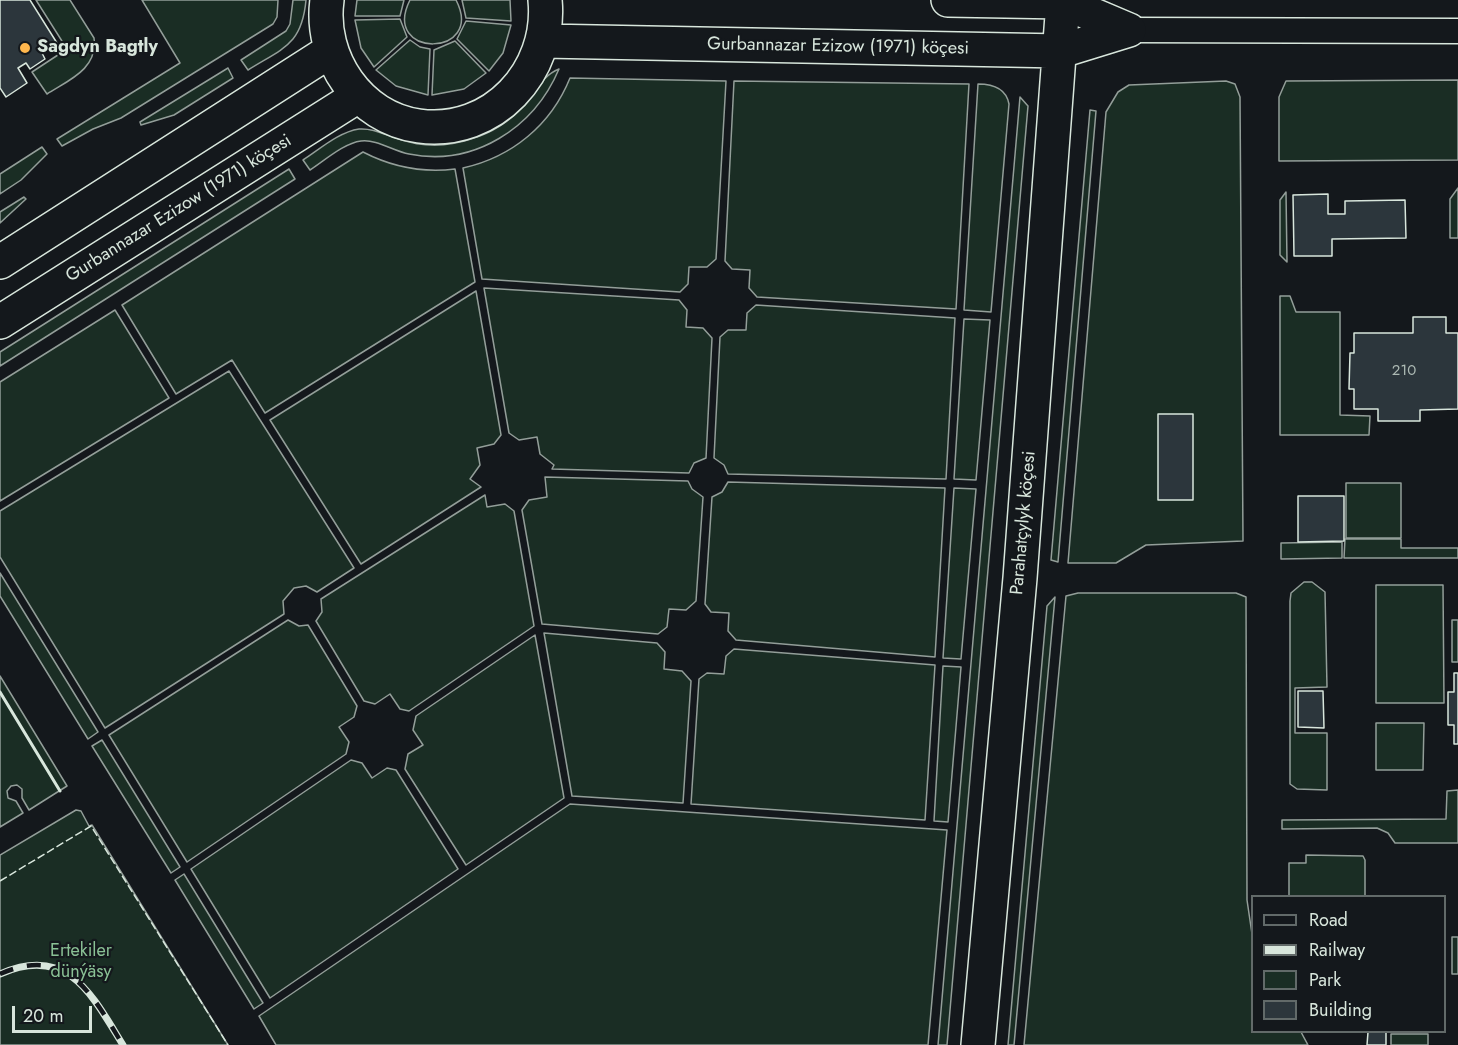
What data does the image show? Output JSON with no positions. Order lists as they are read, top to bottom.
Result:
{
  "streets": {
    "street": ["Gurbannazar Ezizow (1971) köçesi", "Parahatçylyk köçesi"]
  },
  "crossings": [
    ["Gurbannazar Ezizow (1971) köçesi", "Parahatçylyk köçesi"]
  ],
  "parks": ["Ertekiler dünýäsy"],
  "places": ["Sagdyn Bagtly"],
  "house_numbers": ["210"],
  "legend": [
    "Road",
    "Railway",
    "Park",
    "Building"
  ],
  "scale_bar": "20 m"
}
